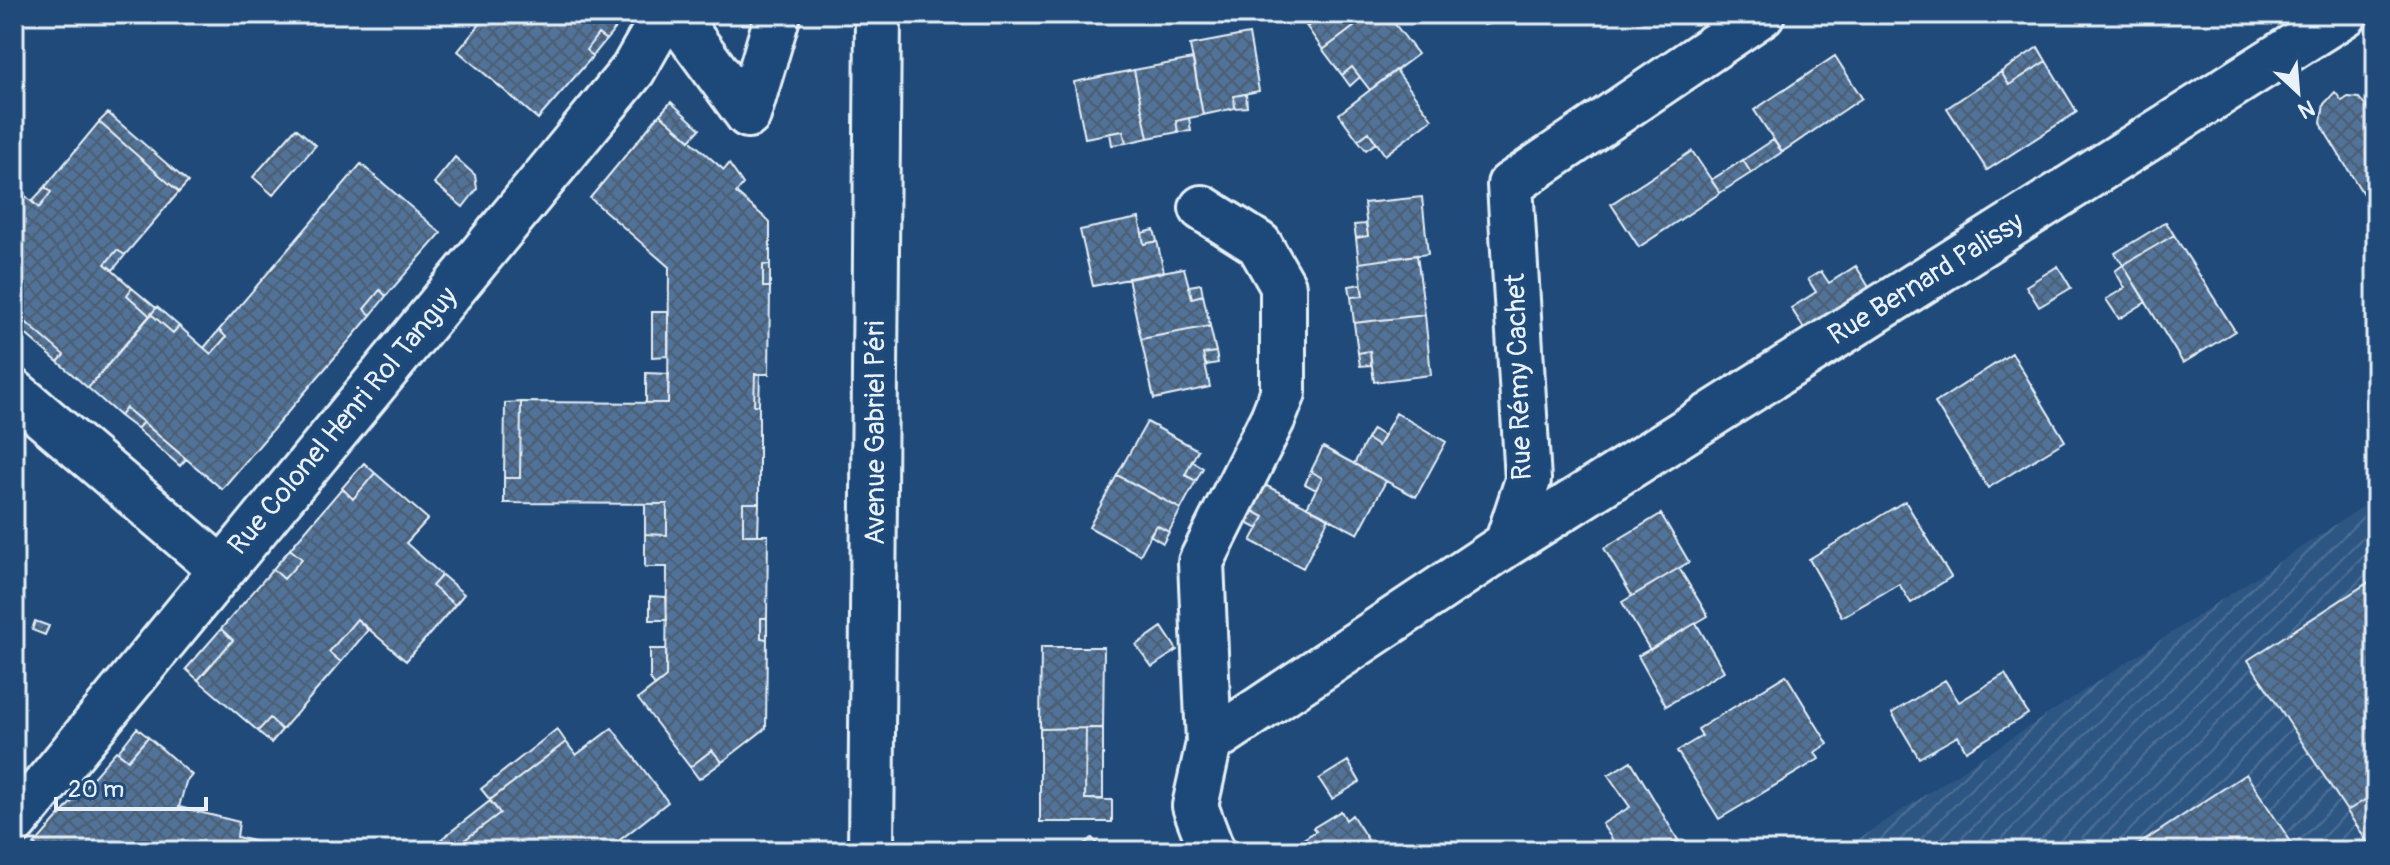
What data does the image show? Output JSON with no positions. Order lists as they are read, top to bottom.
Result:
{
  "streets": {
    "street": [
      "Rue Bernard Palissy",
      "Rue Rémy Cachet",
      "Rue Colonel Henri Rol Tanguy",
      "Avenue Gabriel Péri"
    ]
  },
  "crossings": [
    ["Rue Bernard Palissy", "Rue Rémy Cachet"]
  ],
  "scale_bar": "20 m",
  "north": "bottom right"
}
